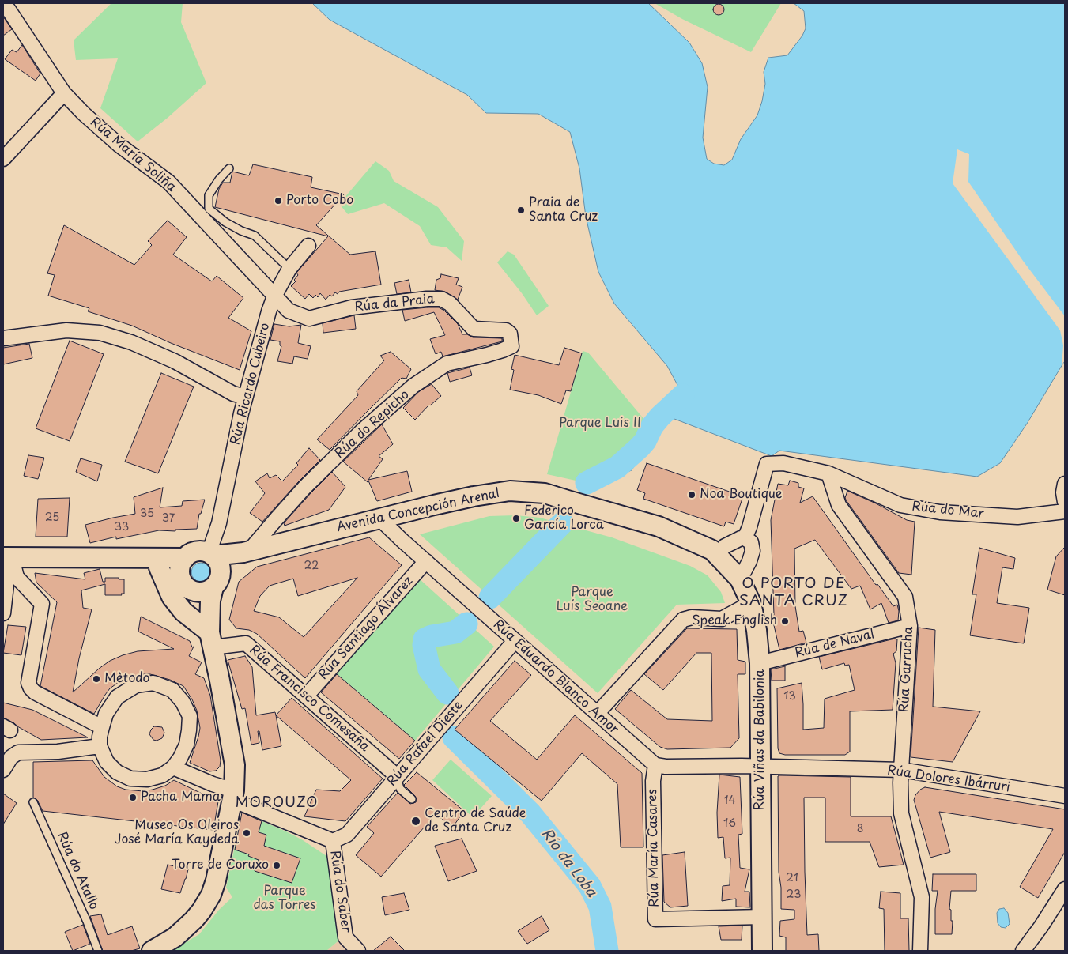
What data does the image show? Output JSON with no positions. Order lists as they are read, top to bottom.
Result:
{
  "streets": {
    "main road": ["Avenida Concepción Arenal", "Rúa Viñas da Babilonia"],
    "street": [
      "Rúa María Soliña",
      "Rúa da Praia",
      "Rúa Ricardo Cubeiro",
      "Rúa do Repicho",
      "Rúa do Mar",
      "Rúa Santiago Álvarez",
      "Rúa de Naval",
      "Rúa Garrucha",
      "Rúa Eduardo Blanco Amor",
      "Rúa Francisco Comesaña",
      "Rúa Rafael Dieste",
      "Rúa Dolores Ibárruri",
      "Rúa María Casares",
      "Rúa do Saber"
    ],
    "lane": ["Rúa do Atallo"]
  },
  "crossings": [
    ["Rúa María Soliña", "Rúa da Praia"],
    ["Rúa María Soliña", "Rúa Ricardo Cubeiro"],
    ["Rúa da Praia", "Rúa Ricardo Cubeiro"],
    ["Rúa da Praia", "Rúa do Repicho"],
    ["Rúa Ricardo Cubeiro", "Avenida Concepción Arenal"],
    ["Rúa do Repicho", "Avenida Concepción Arenal"],
    ["Avenida Concepción Arenal", "Rúa Eduardo Blanco Amor"],
    ["Avenida Concepción Arenal", "Rúa Viñas da Babilonia"],
    ["Rúa do Mar", "Rúa Garrucha"],
    ["Rúa Santiago Álvarez", "Rúa Eduardo Blanco Amor"],
    ["Rúa Santiago Álvarez", "Rúa Francisco Comesaña"],
    ["Rúa de Naval", "Rúa Garrucha"],
    ["Rúa de Naval", "Rúa Viñas da Babilonia"],
    ["Rúa Garrucha", "Rúa Dolores Ibárruri"],
    ["Rúa Eduardo Blanco Amor", "Rúa Rafael Dieste"],
    ["Rúa Eduardo Blanco Amor", "Rúa María Casares"],
    ["Rúa Francisco Comesaña", "Rúa Rafael Dieste"],
    ["Rúa Viñas da Babilonia", "Rúa Dolores Ibárruri"],
    ["Rúa Viñas da Babilonia", "Rúa María Casares"],
    ["Rúa Rafael Dieste", "Rúa do Saber"]
  ],
  "districts": ["O PORTO DE SANTA CRUZ", "MOROUZO"],
  "water": ["Río da Loba"],
  "parks": ["Parque Luis II", "Parque Luís Seoane", "Parque das Torres"],
  "places": [
    "Porto Cobo",
    "Praia de Santa Cruz",
    "Noa Boutique",
    "Federico García Lorca",
    "Speak English",
    "Mètodo",
    "Pacha Mama",
    "Centro de Saúde de Santa Cruz",
    "Museo Os Oleiros José María Kaydeda",
    "Torre de Coruxo"
  ],
  "house_numbers": [
    "35",
    "25",
    "37",
    "33",
    "22",
    "13",
    "14",
    "16",
    "8",
    "21",
    "23"
  ]
}
